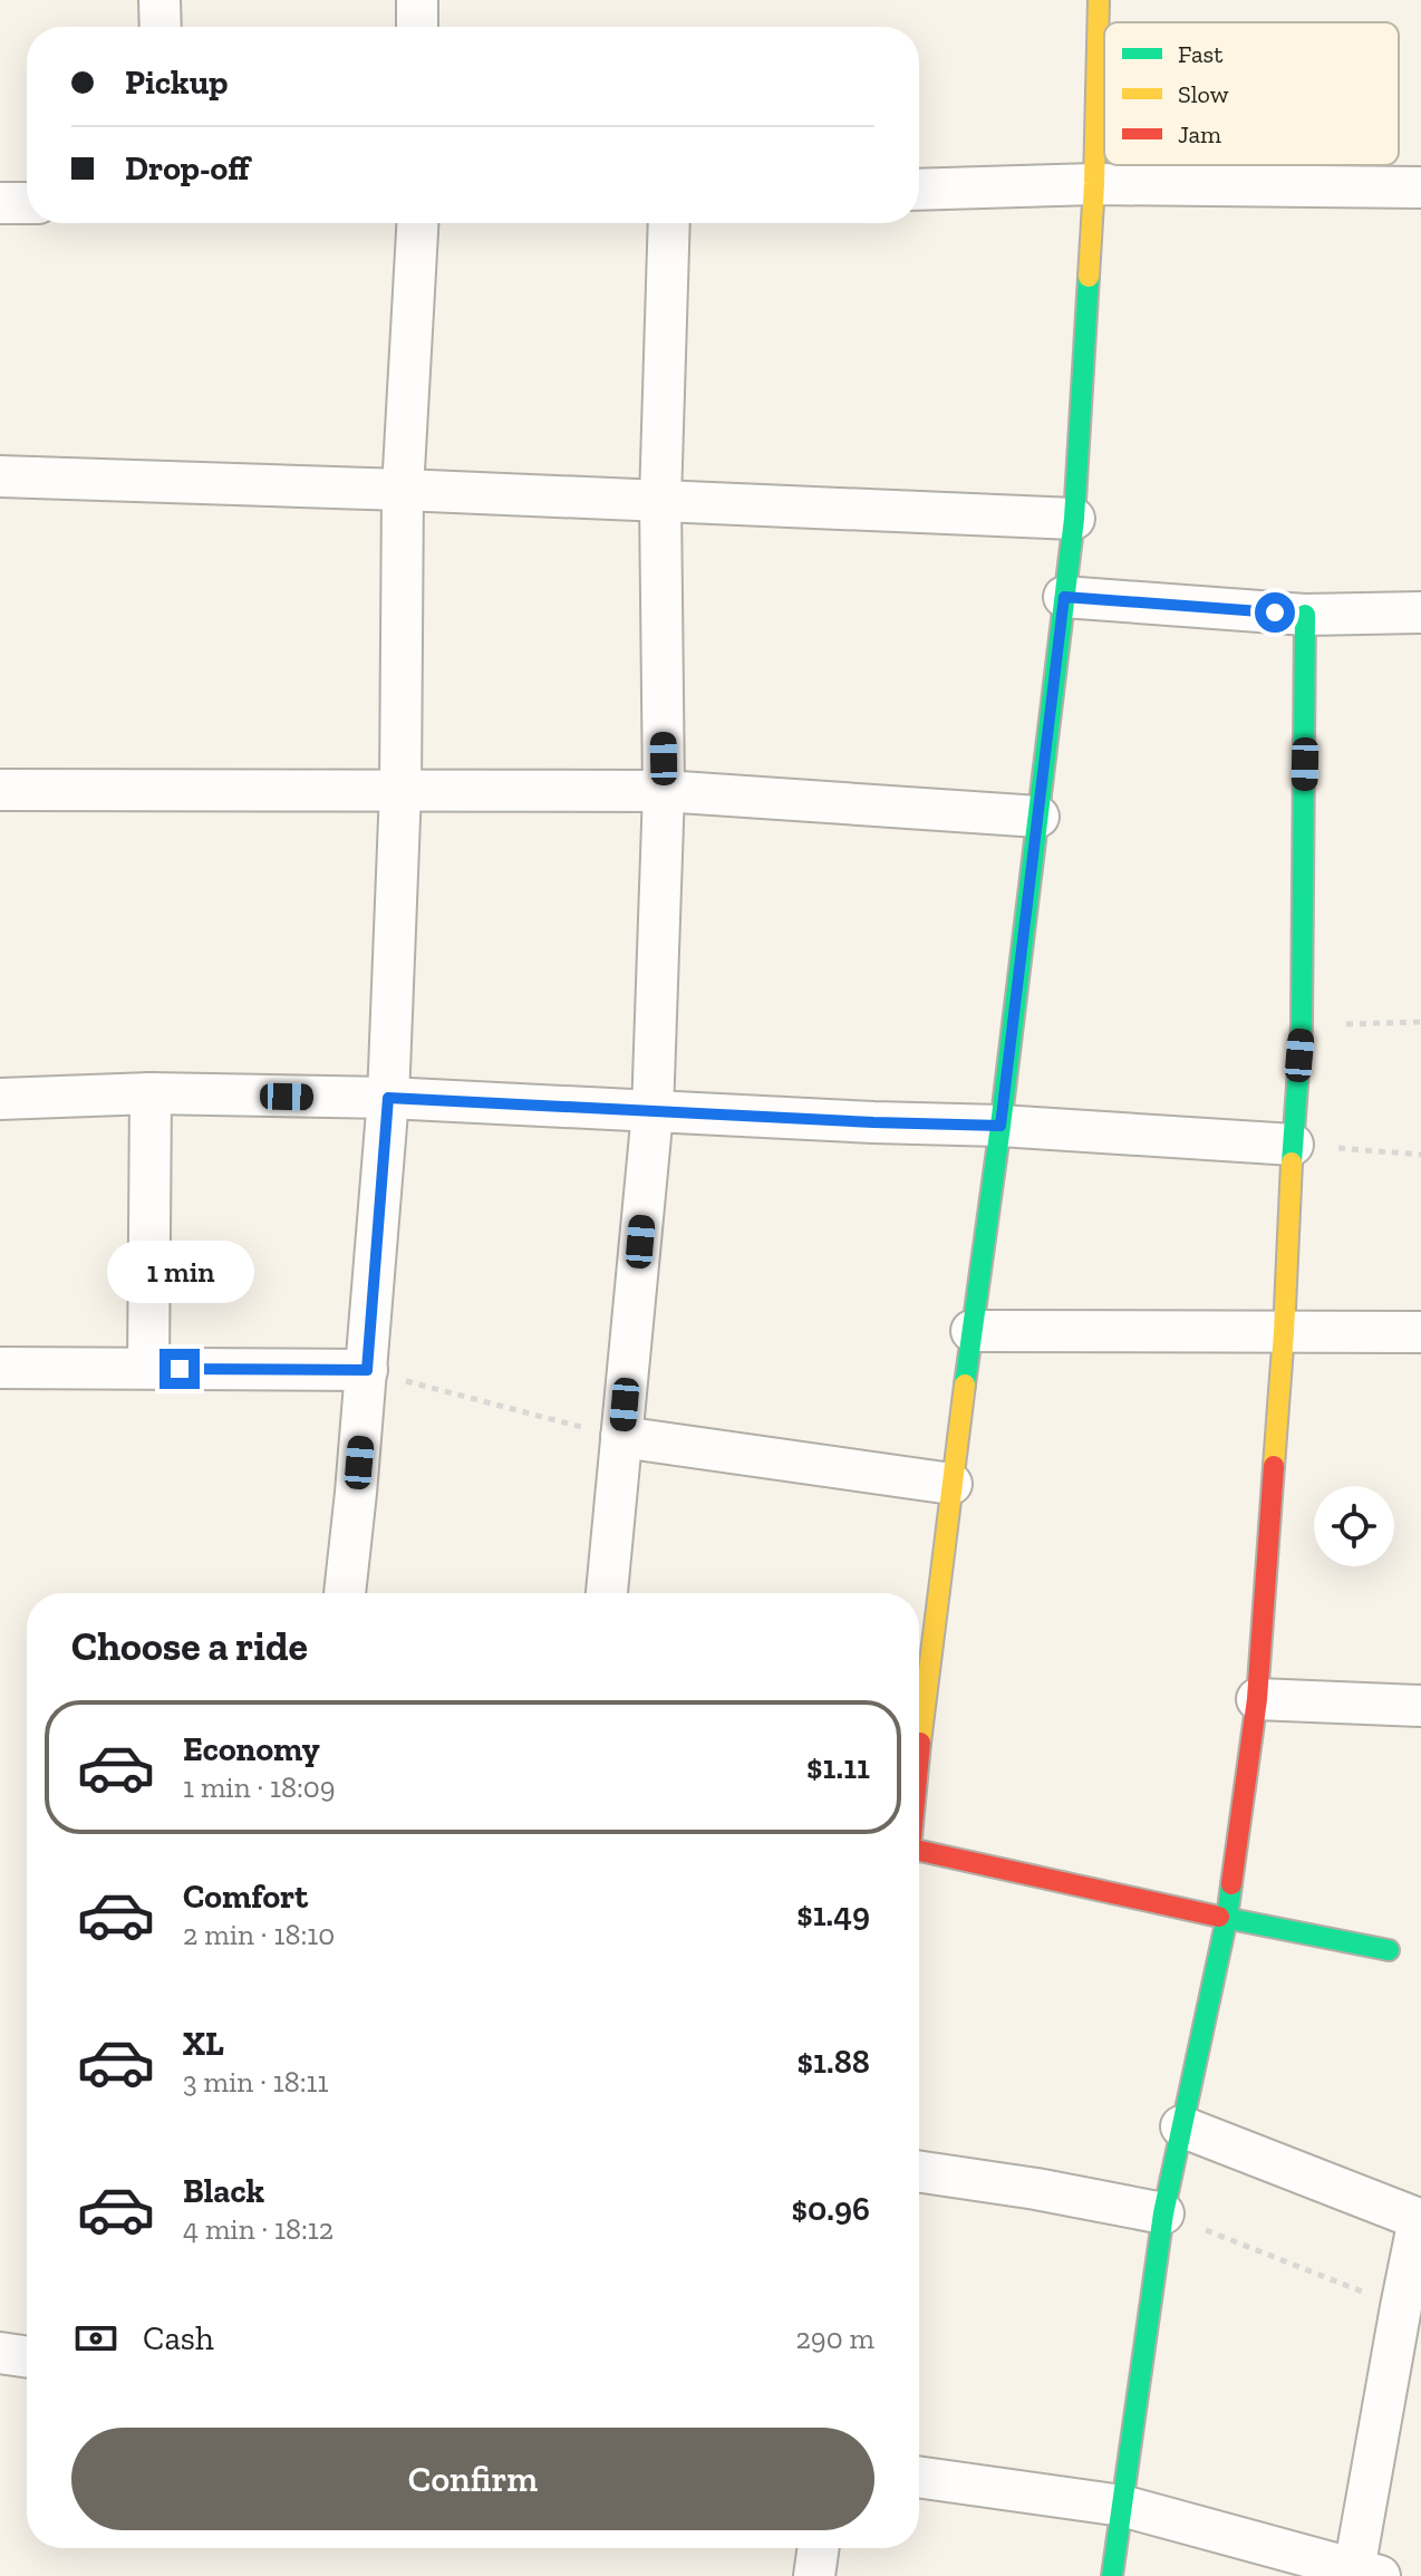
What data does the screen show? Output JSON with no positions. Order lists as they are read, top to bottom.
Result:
{
  "legend": ["Fast", "Slow", "Jam"],
  "page": {
    "banner": ["Pickup", "Drop-off"],
    "bubble": "1 min",
    "heading": "Choose a ride",
    "list": [
      {
        "name": "Economy",
        "note": "1 min · 18:09",
        "value": "$1.11"
      },
      {
        "name": "Comfort",
        "note": "2 min · 18:10",
        "value": "$1.49"
      },
      {
        "name": "XL",
        "note": "3 min · 18:11",
        "value": "$1.88"
      },
      {
        "name": "Black",
        "note": "4 min · 18:12",
        "value": "$0.96"
      }
    ],
    "pay": ["Cash", "290 m"],
    "buttons": "Confirm"
  }
}
